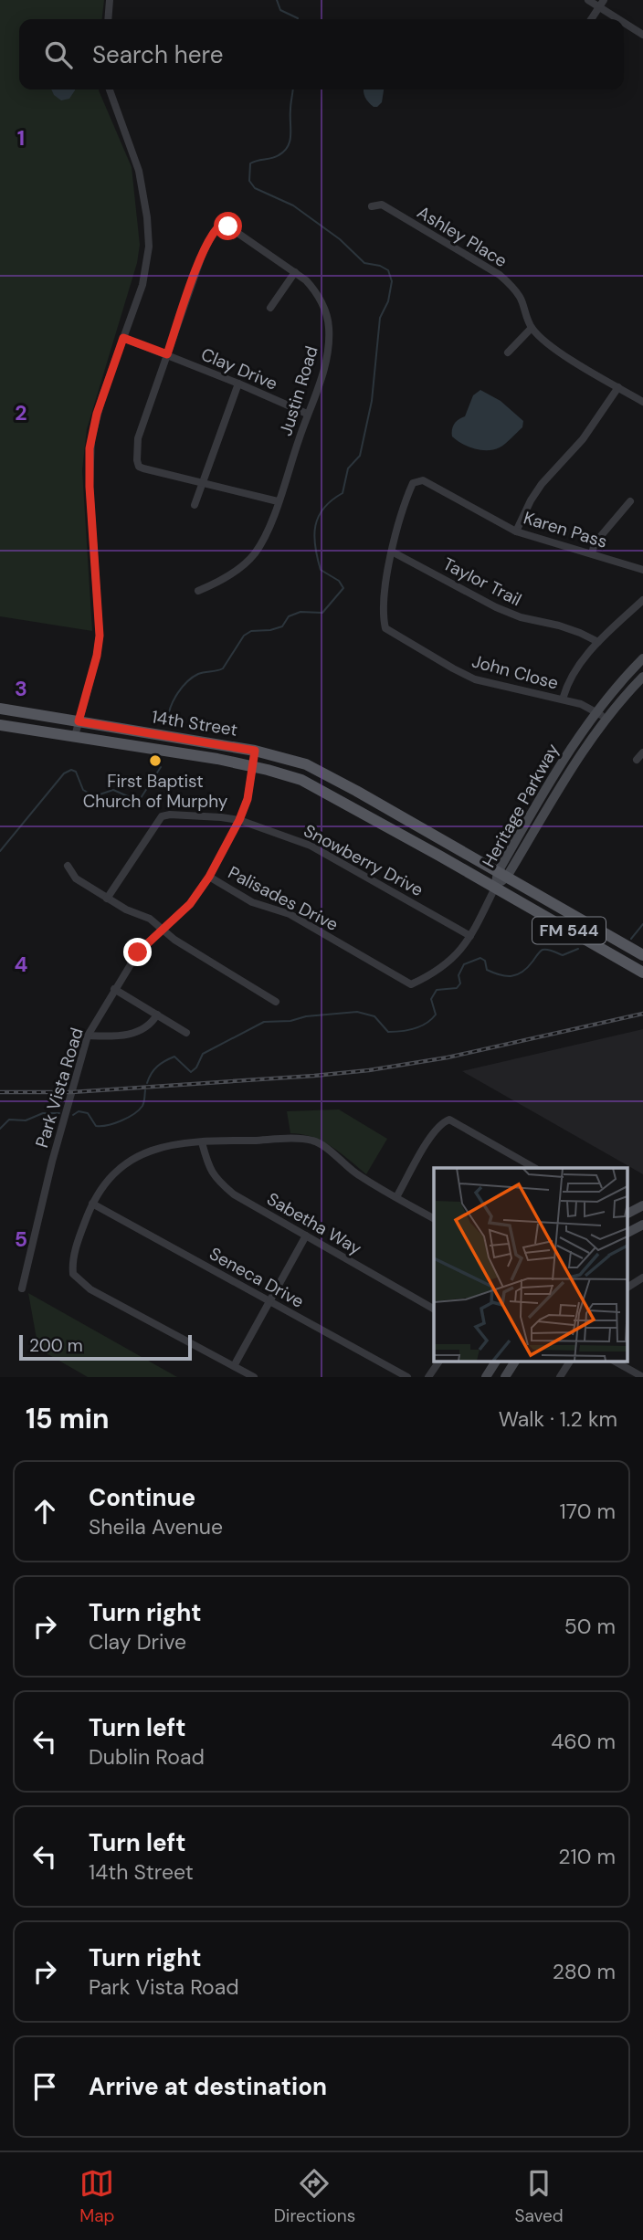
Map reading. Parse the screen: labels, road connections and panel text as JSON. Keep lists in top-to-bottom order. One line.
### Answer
{"streets":{"main road":["14th Street","Heritage Parkway","FM 544"],"street":["Ashley Place","Clay Drive","Justin Road","Karen Pass","Taylor Trail","John Close","Snowberry Drive","Palisades Drive","Park Vista Road","Sabetha Way","Seneca Drive"]},"crossings":[["Clay Drive","Justin Road"],["Karen Pass","Taylor Trail"],["Karen Pass","John Close"],["Taylor Trail","John Close"],["John Close","Heritage Parkway"],["14th Street","Heritage Parkway"],["14th Street","FM 544"],["14th Street","Park Vista Road"],["Heritage Parkway","FM 544"],["Snowberry Drive","Palisades Drive"],["Snowberry Drive","Park Vista Road"],["Palisades Drive","Park Vista Road"]],"places":["First Baptist Church of Murphy"],"scale_bar":"200 m","page":{"search":"Search here","scale":"200 m","heading":["15 min","Walk · 1.2 km"],"list":[["Continue","Sheila Avenue","170 m"],["Turn right","Clay Drive","50 m"],["Turn left","Dublin Road","460 m"],["Turn left","14th Street","210 m"],["Turn right","Park Vista Road","280 m"],"Arrive at destination"],"nav":["Map","Directions","Saved"]},"grid":{"rows":["1","2","3","4","5"]}}
